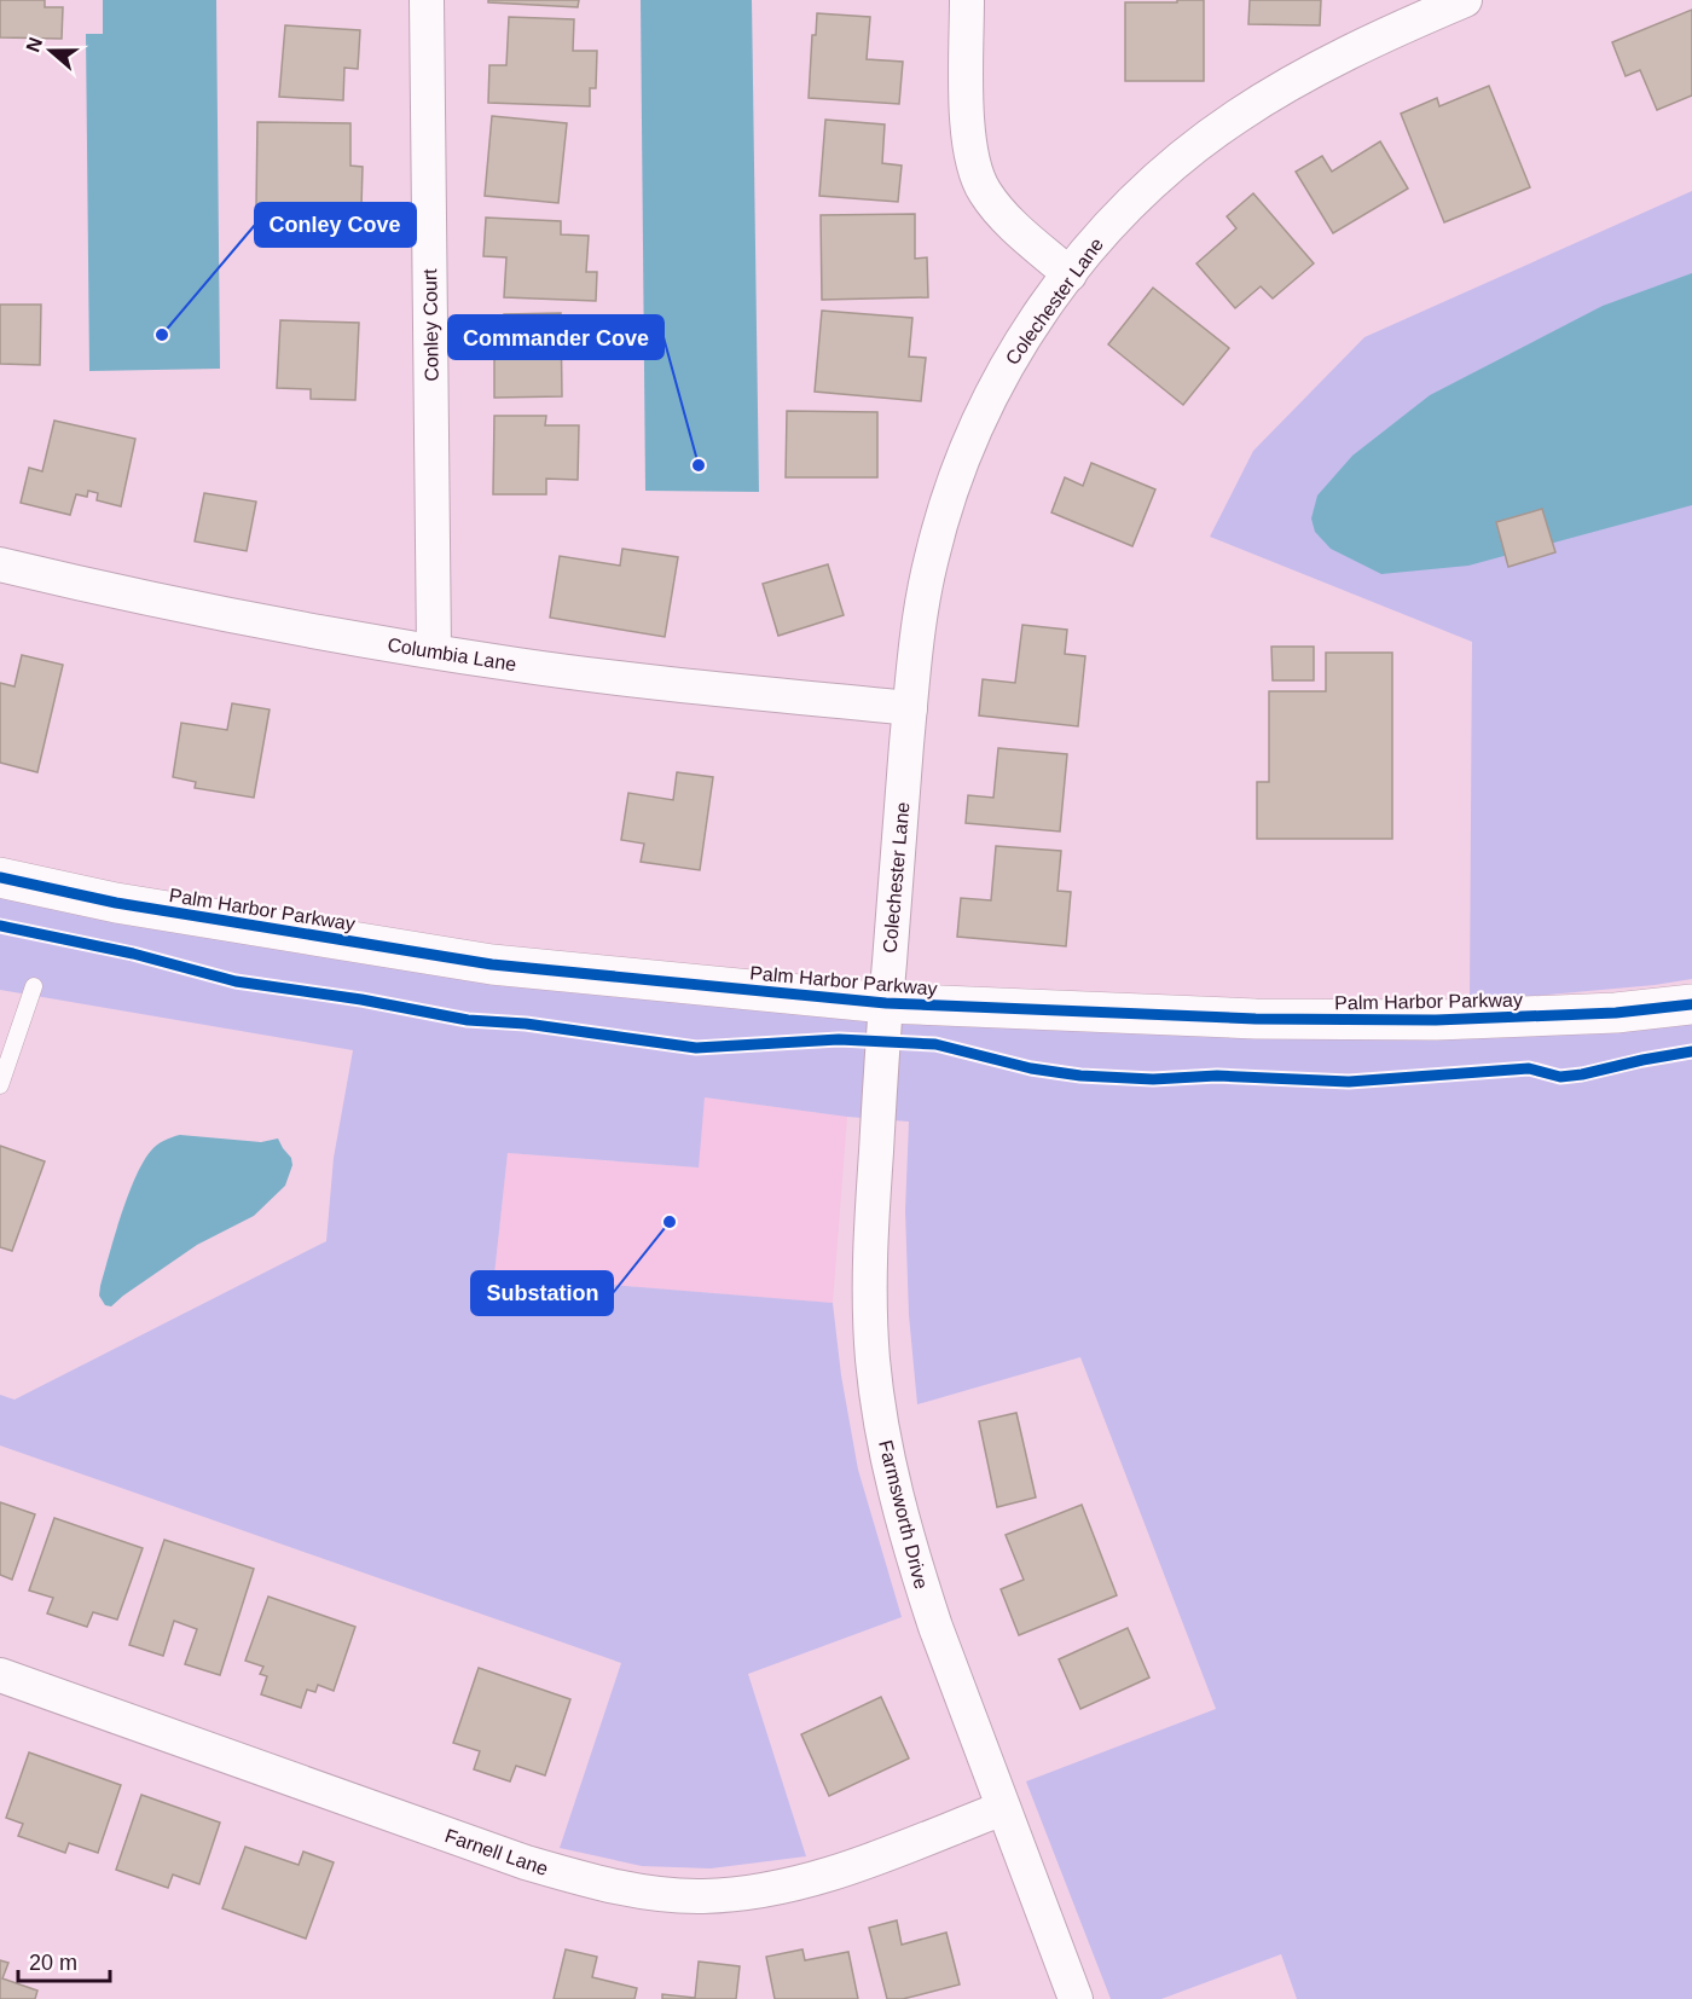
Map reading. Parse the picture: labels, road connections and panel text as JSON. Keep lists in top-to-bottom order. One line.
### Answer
{"streets":{"street":["Colechester Lane","Conley Court","Columbia Lane","Palm Harbor Parkway","Farmsworth Drive","Farnell Lane"]},"crossings":[["Colechester Lane","Columbia Lane"],["Colechester Lane","Palm Harbor Parkway"],["Colechester Lane","Farmsworth Drive"],["Conley Court","Columbia Lane"],["Palm Harbor Parkway","Farmsworth Drive"],["Farmsworth Drive","Farnell Lane"]],"places":["Conley Cove","Commander Cove","Substation"],"scale_bar":"20 m","north":"left"}
